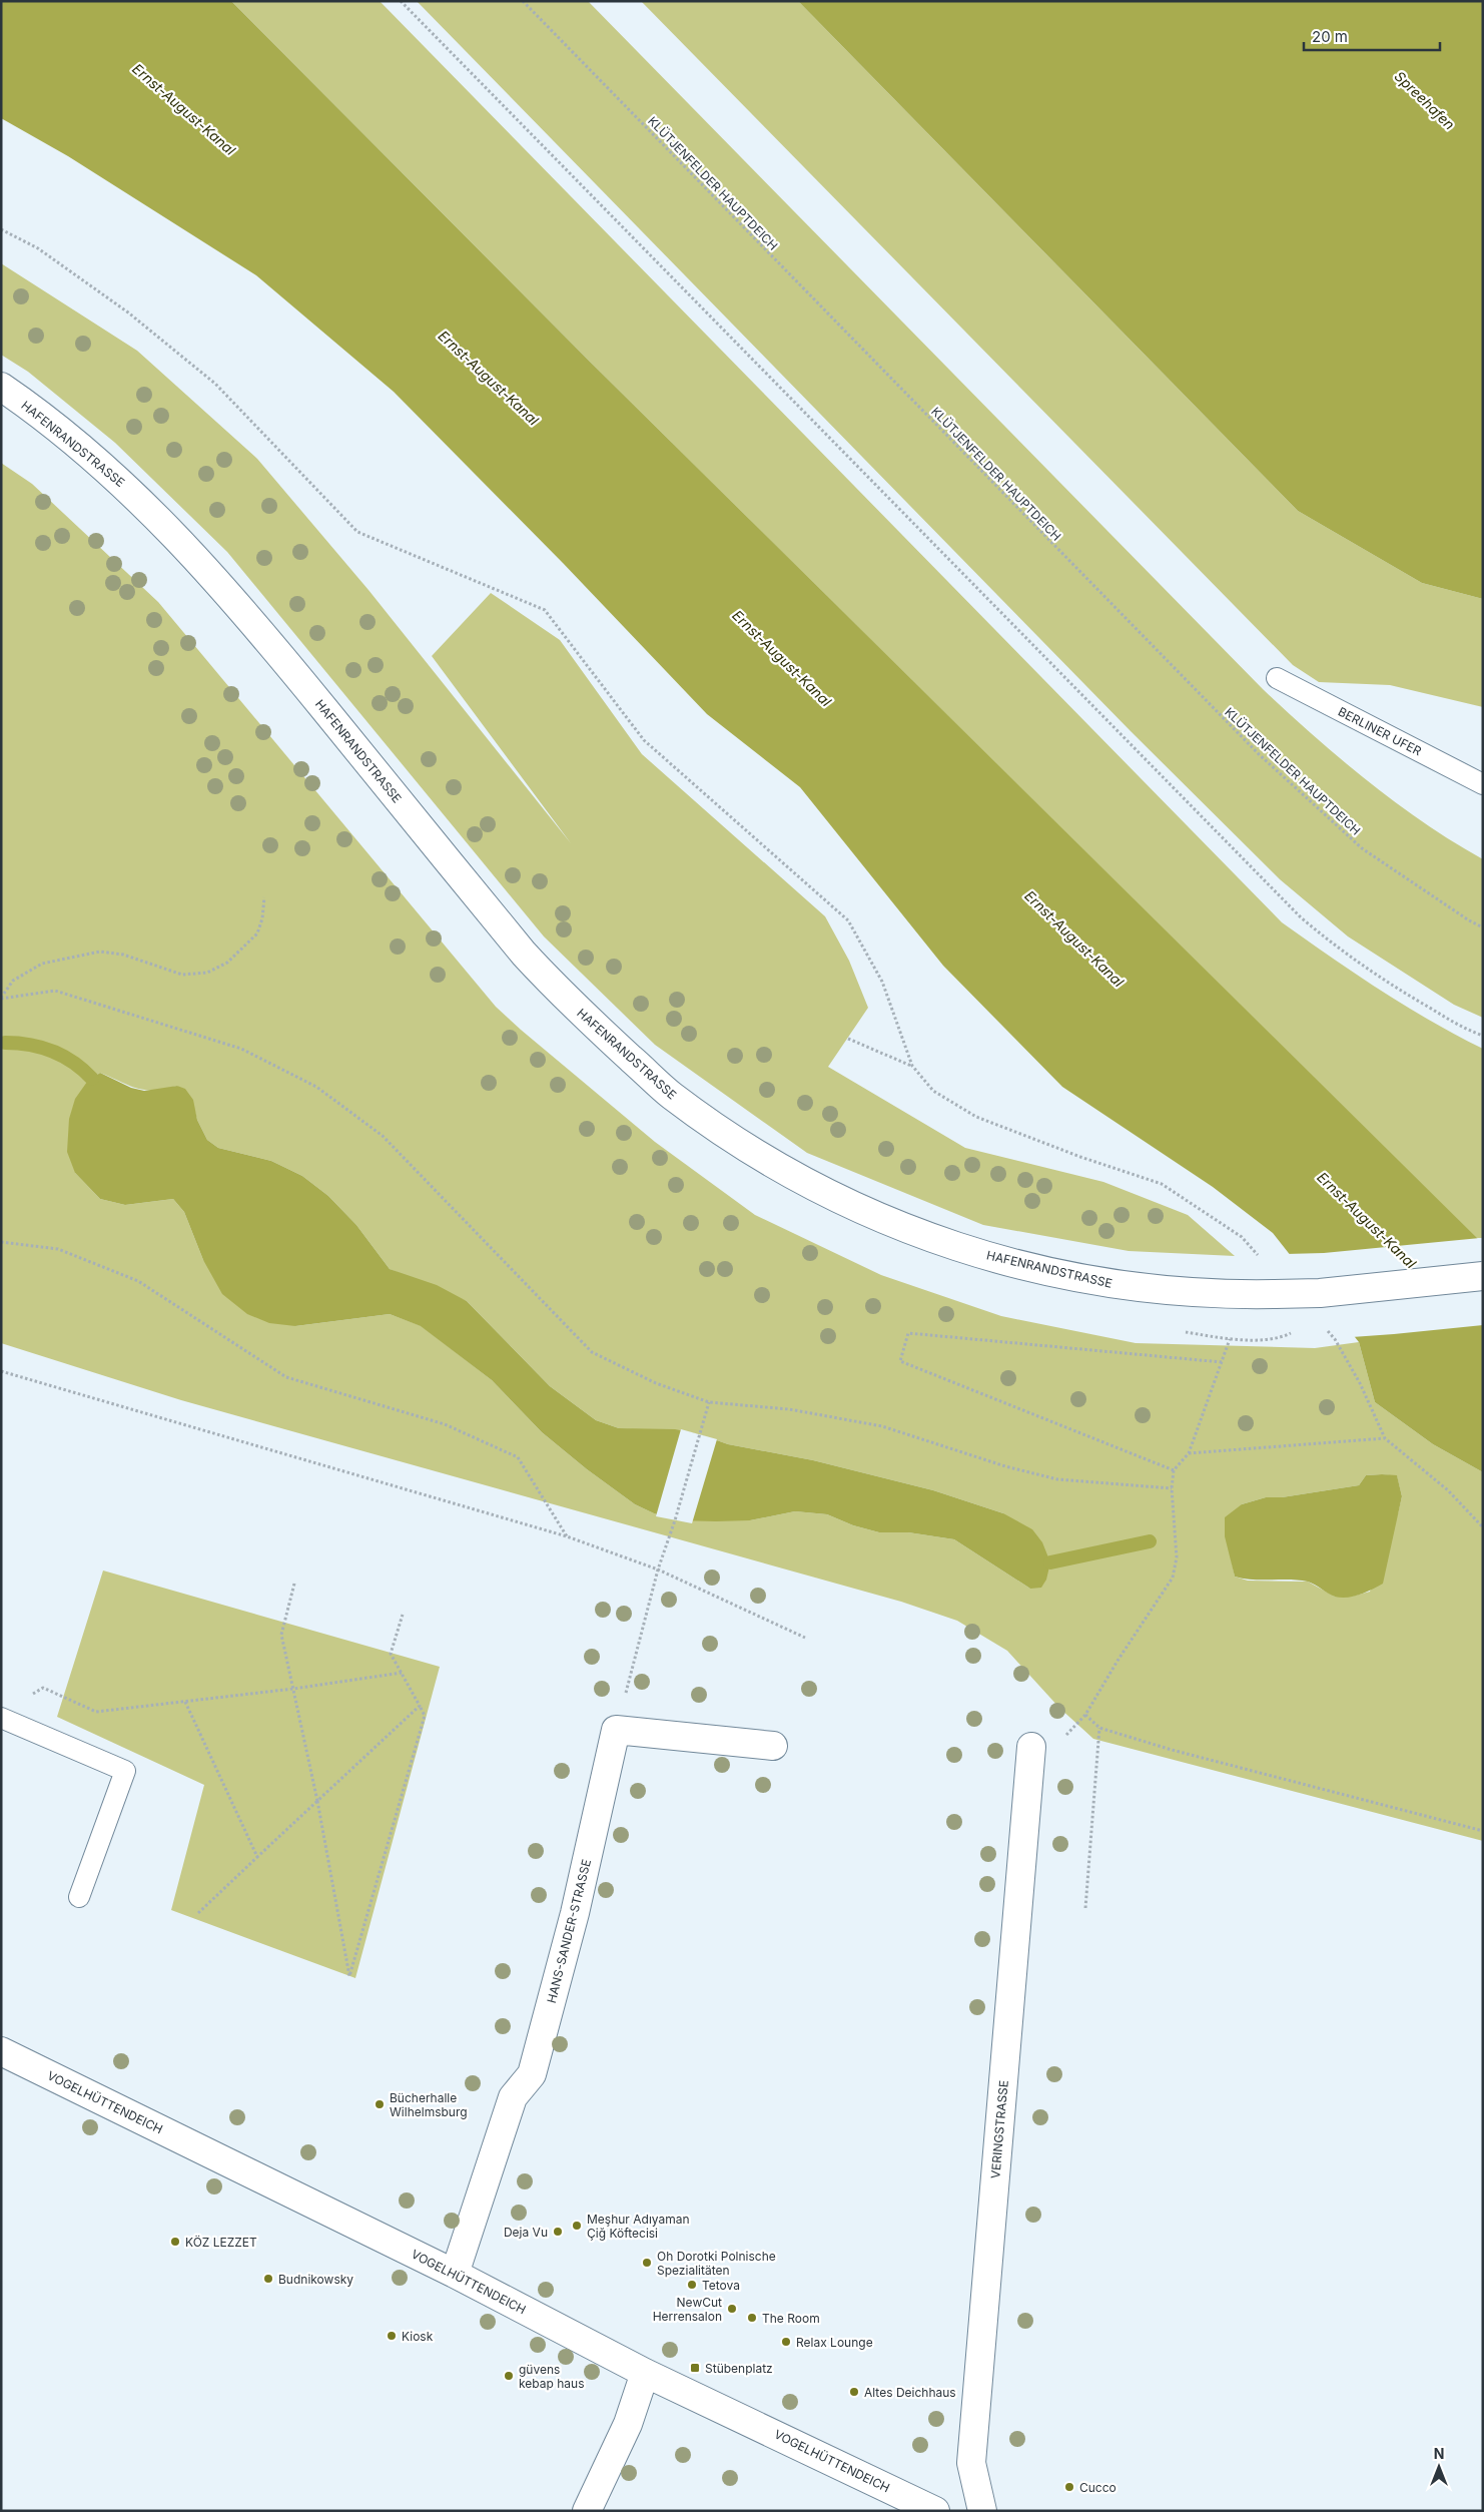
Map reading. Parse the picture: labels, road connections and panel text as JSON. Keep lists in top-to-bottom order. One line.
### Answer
{"streets":{"street":["HAFENRANDSTRASSE","HANS-SANDER-STRASSE","VOGELHÜTTENDEICH","VERINGSTRASSE"],"lane":["BERLINER UFER"],"path":["KLÜTJENFELDER HAUPTDEICH"]},"crossings":[["HANS-SANDER-STRASSE","VOGELHÜTTENDEICH"]],"water":["Spreehafen","Ernst-August-Kanal"],"places":{"other":["Bücherhalle Wilhelmsburg","Meşhur Adıyaman Çiğ Köftecisi","Deja Vu","KÖZ LEZZET","Oh Dorotki Polnische Spezialitäten","Budnikowsky","Tetova","NewCut Herrensalon","The Room","Kiosk","Relax Lounge","güvens kebap haus","Altes Deichhaus","Cucco"],"transit":["Stübenplatz"]},"scale_bar":"20 m","north":"top"}
